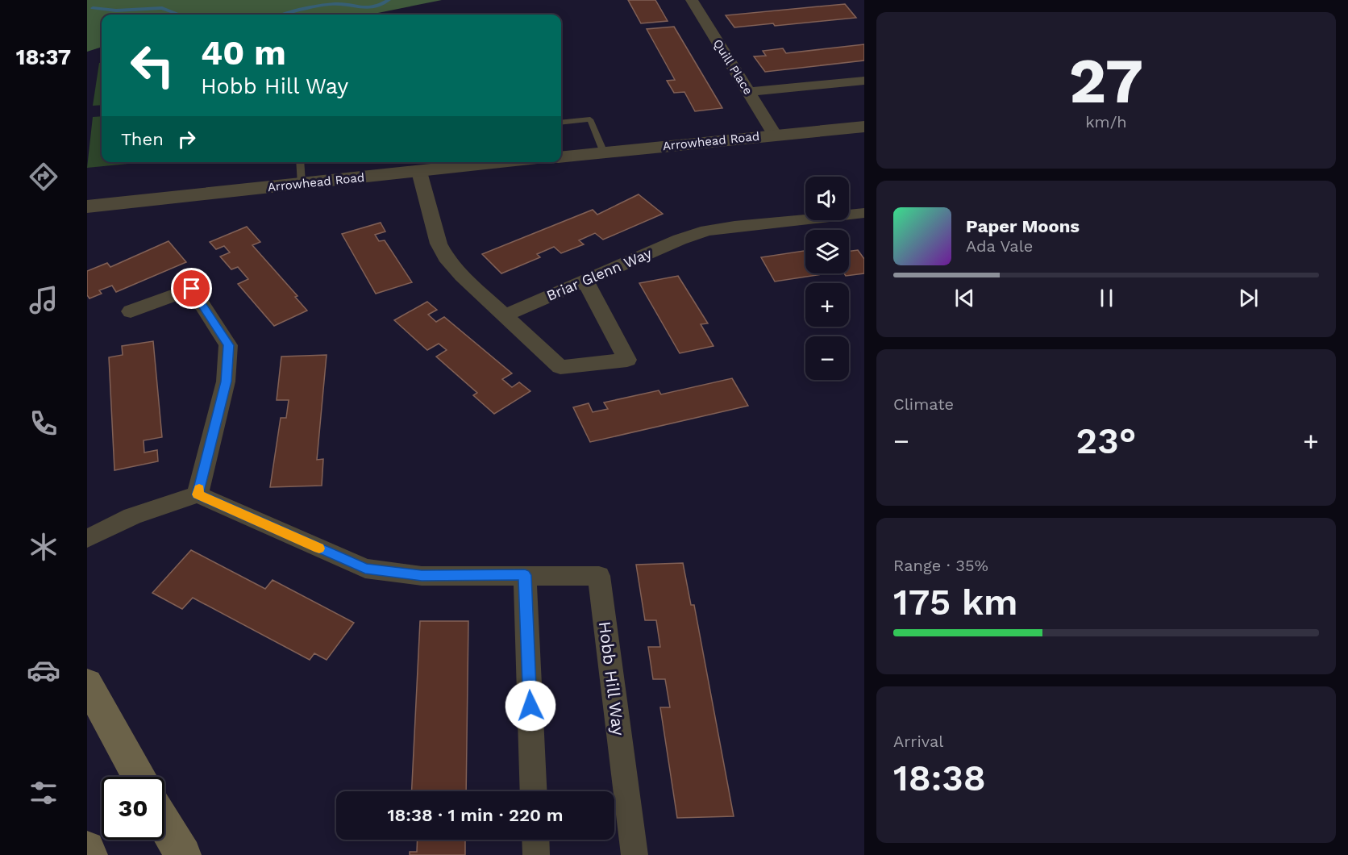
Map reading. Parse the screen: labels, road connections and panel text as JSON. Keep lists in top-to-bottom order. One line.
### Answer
{"streets":{"street":["Quill Place","Arrowhead Road","Briar Glenn Way","Hobb Hill Way"]},"crossings":[["Quill Place","Arrowhead Road"]],"page":{"tabs":"18:37","tile":[["27","km/h"],"Climate",["Range · 35%","175 km"],["Arrival","18:38"]],"turn":["40 m","Hobb Hill Way"],"then":"Then","map_buttons":["+","−"],"song":["Paper Moons","Ada Vale"],"heat":["−","23°","+"],"limit":"30","trip":"18:38 · 1 min · 220 m"}}
